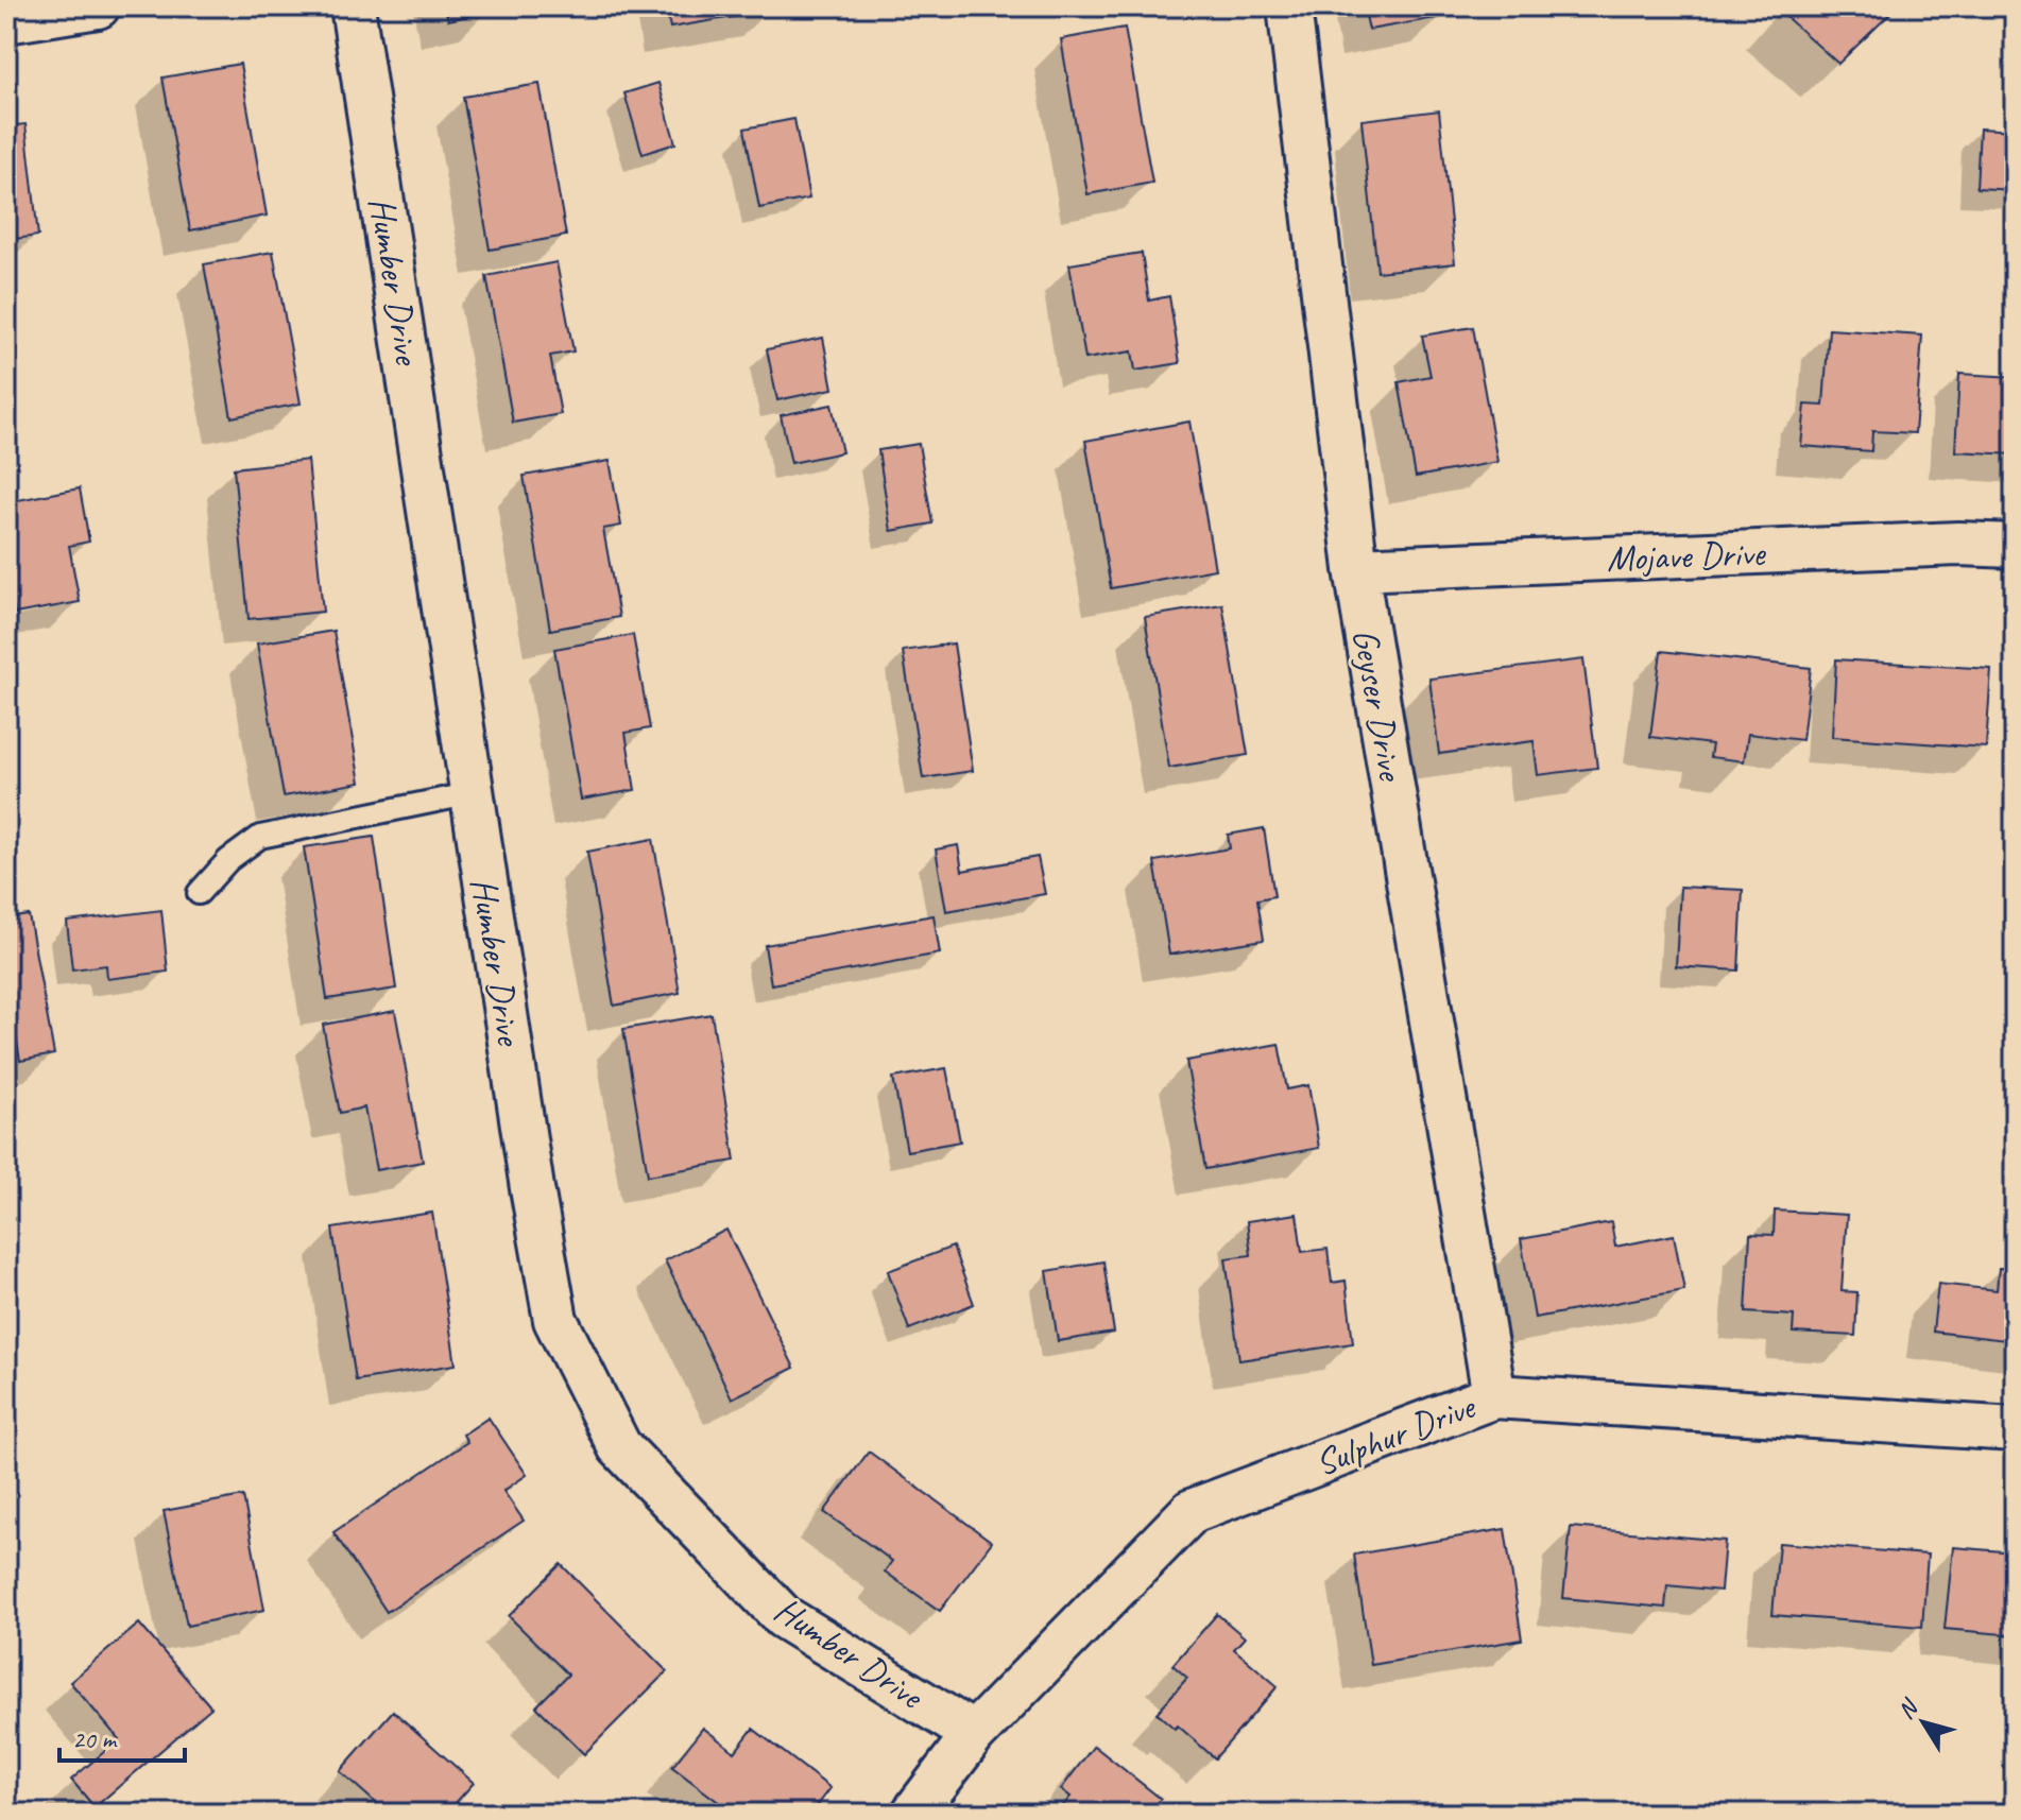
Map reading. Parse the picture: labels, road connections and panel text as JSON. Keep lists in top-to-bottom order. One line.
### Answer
{"streets":{"street":["Humber Drive","Mojave Drive","Geyser Drive","Sulphur Drive"]},"crossings":[["Humber Drive","Sulphur Drive"],["Mojave Drive","Geyser Drive"],["Geyser Drive","Sulphur Drive"]],"scale_bar":"20 m","north":"top left"}
